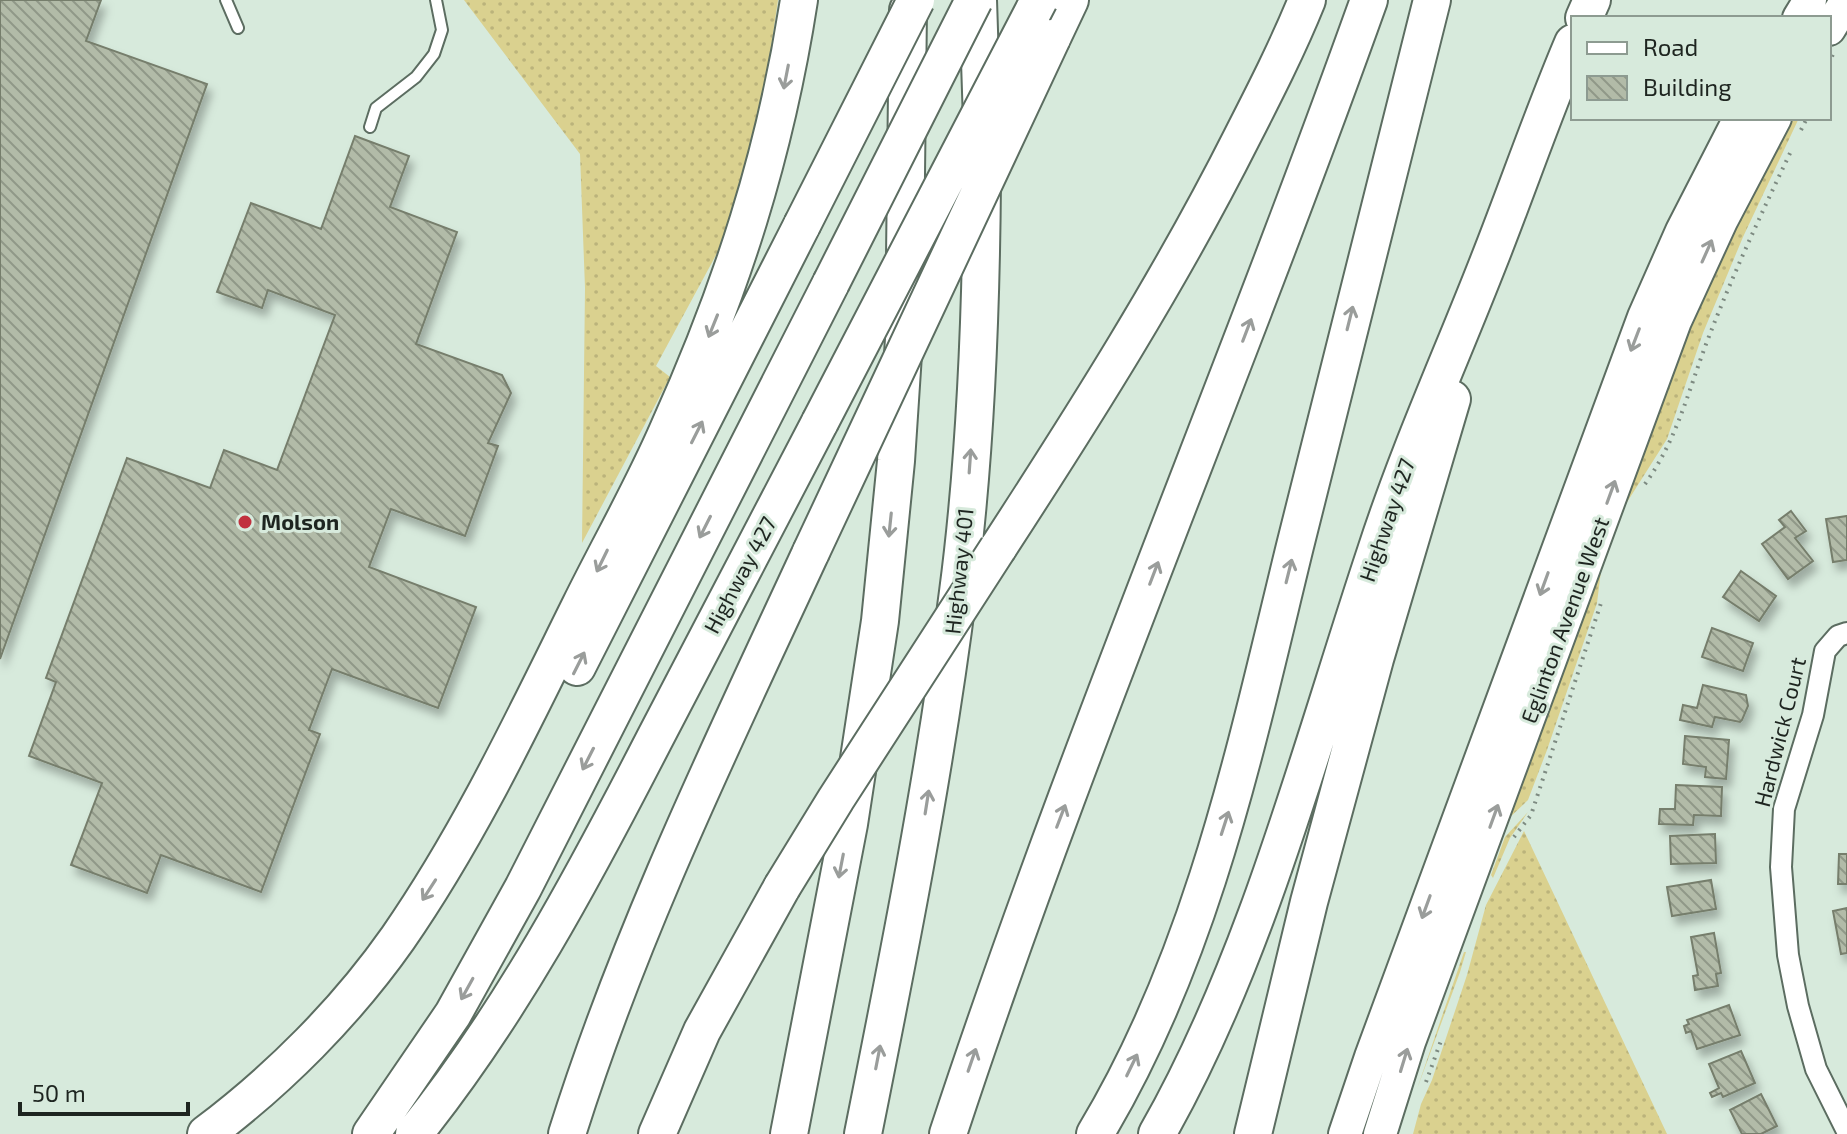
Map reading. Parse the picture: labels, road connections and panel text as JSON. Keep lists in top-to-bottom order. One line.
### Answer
{"streets":{"highway":["Highway 427","Highway 401"],"main road":["Eglinton Avenue West"],"street":["Hardwick Court"]},"places":["Molson"],"legend":["Road","Building"],"scale_bar":"50 m"}
